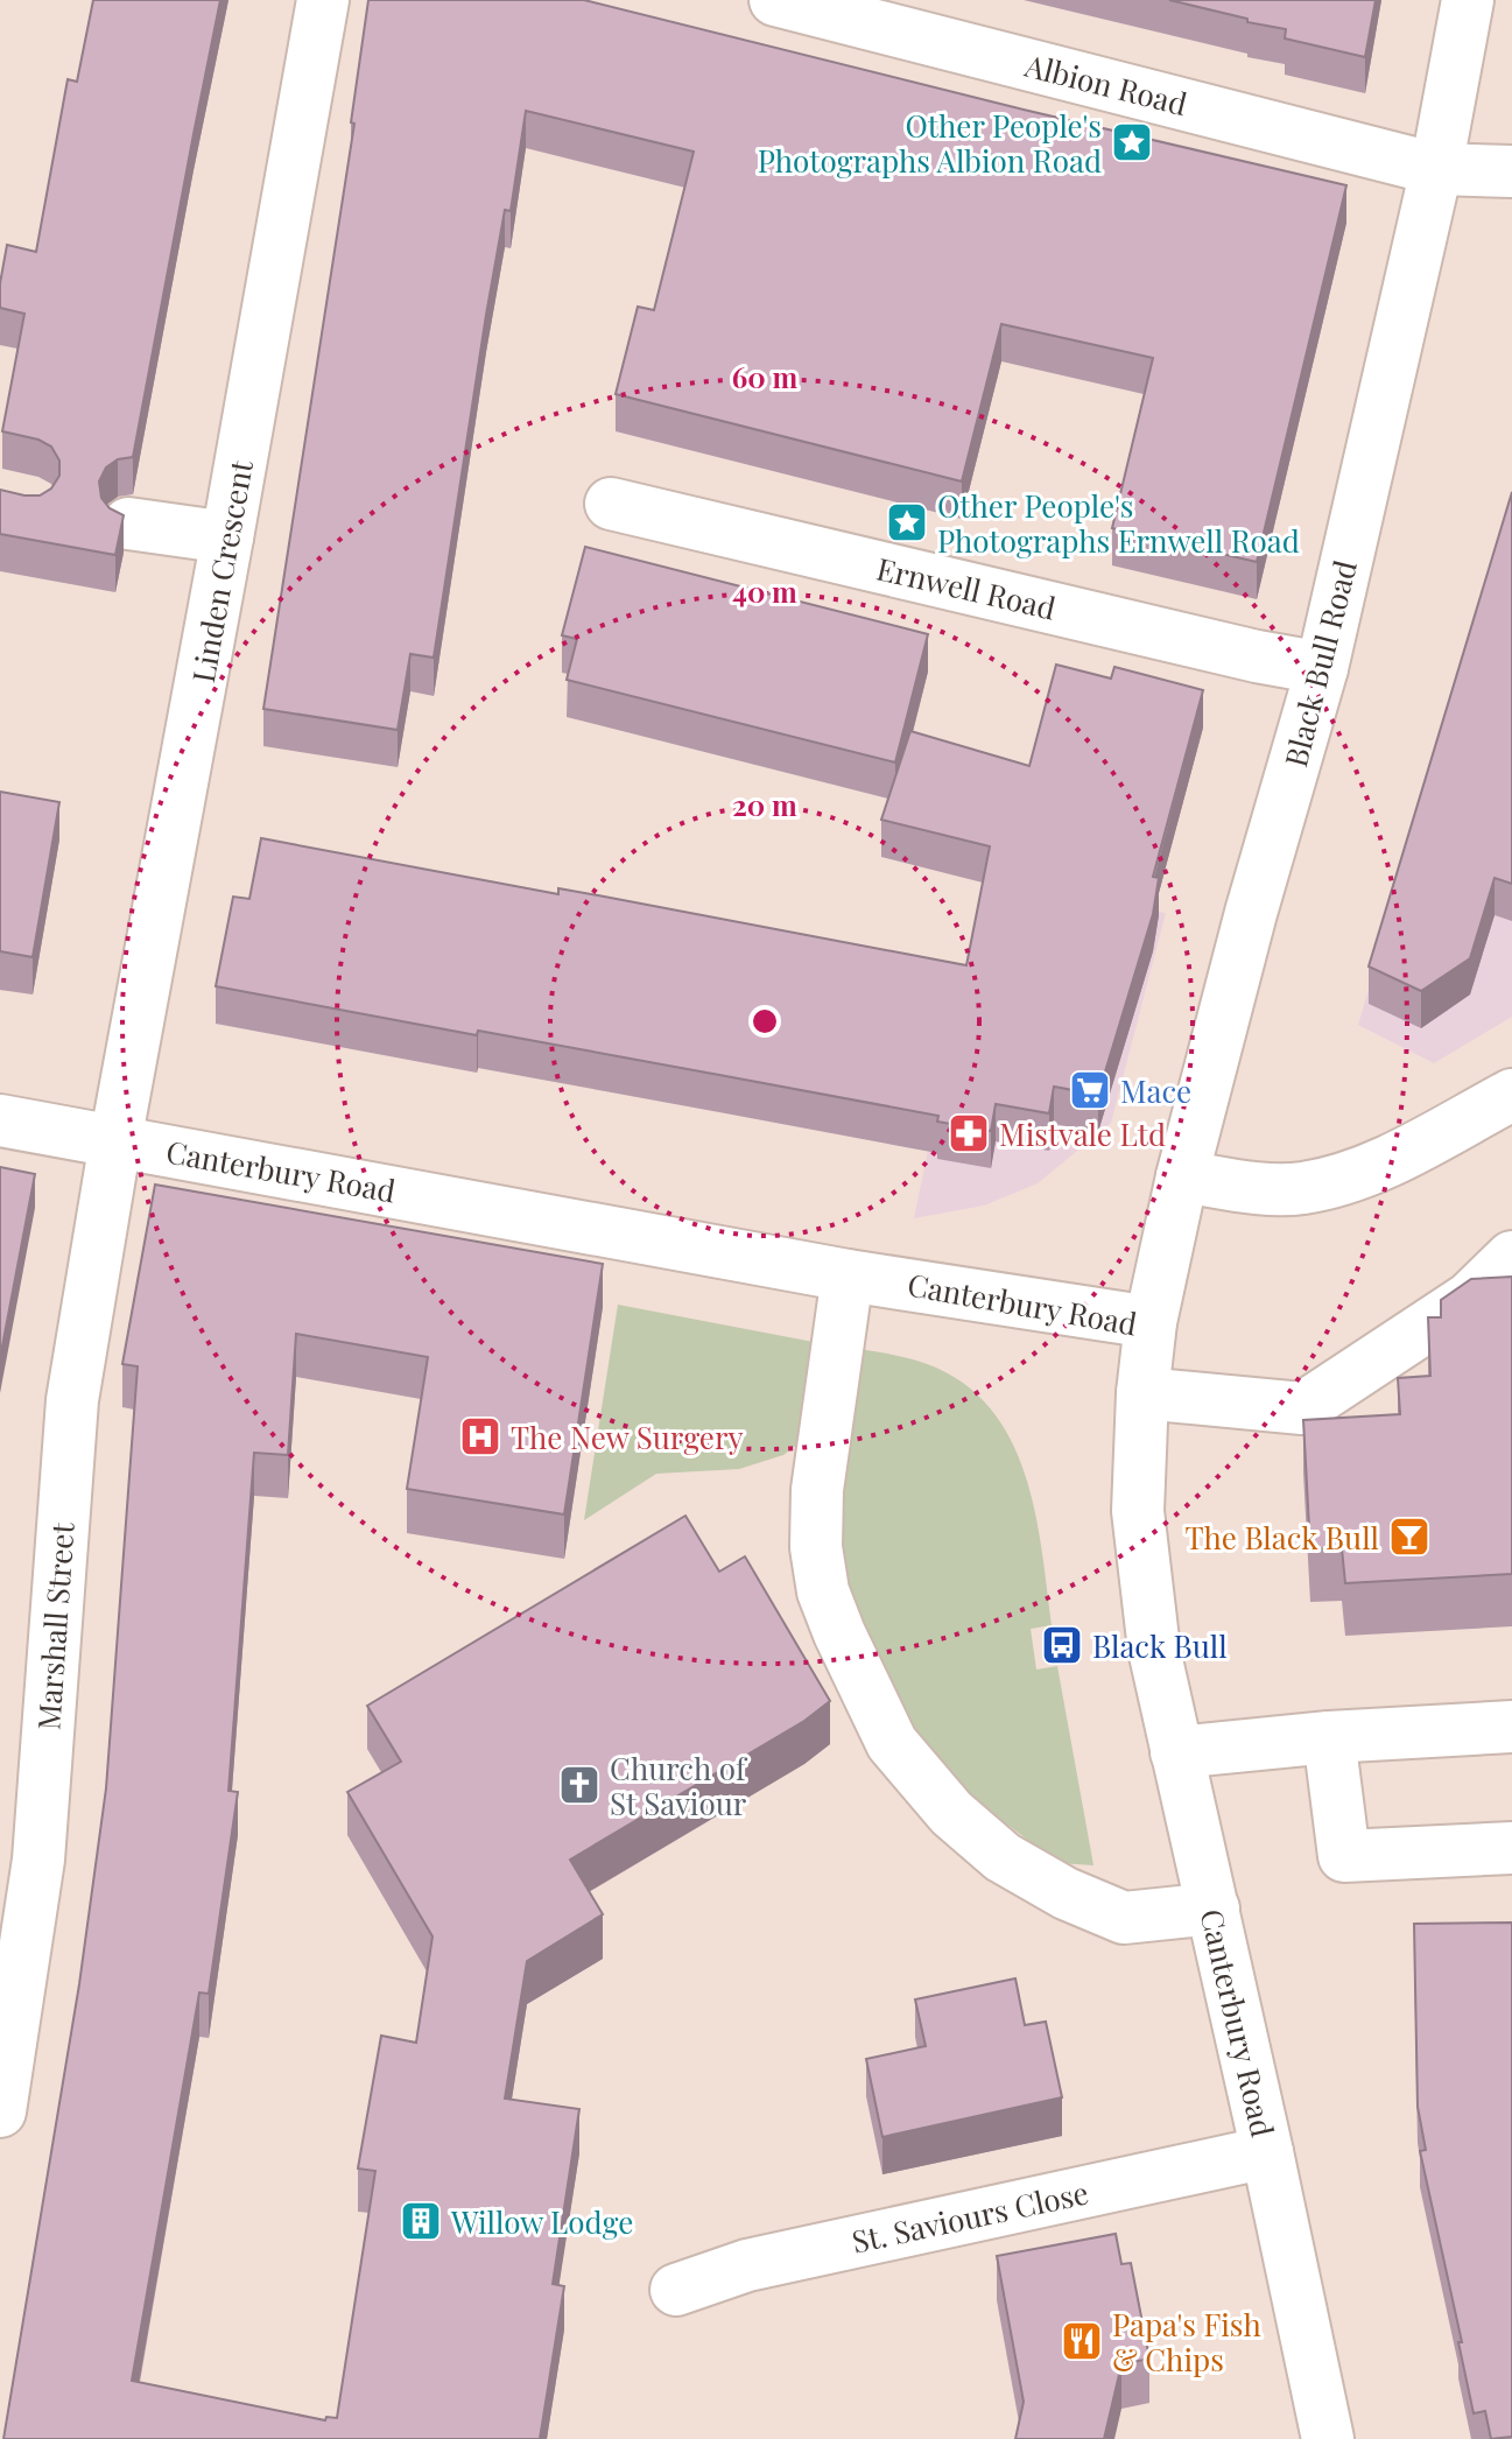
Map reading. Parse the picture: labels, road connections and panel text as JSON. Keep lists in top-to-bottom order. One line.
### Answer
{"streets":{"main road":["Albion Road","Linden Crescent","Ernwell Road","Black Bull Road","Canterbury Road","Marshall Street","St. Saviours Close"]},"crossings":[["Albion Road","Black Bull Road"],["Linden Crescent","Canterbury Road"],["Linden Crescent","Marshall Street"],["Ernwell Road","Black Bull Road"],["Black Bull Road","Canterbury Road"],["Canterbury Road","Marshall Street"],["Canterbury Road","St. Saviours Close"]],"places":{"place":["Other People's Photographs Albion Road","Other People's Photographs Ernwell Road"],"supermarket":["Mace"],"pharmacy":["Mistvale Ltd"],"hospital":["The New Surgery"],"bar":["The Black Bull"],"bus stop":["Black Bull"],"church":["Church of St Saviour"],"building":["Willow Lodge"],"restaurant":["Papa's Fish & Chips"]},"rings":["60 m","40 m","20 m"]}
